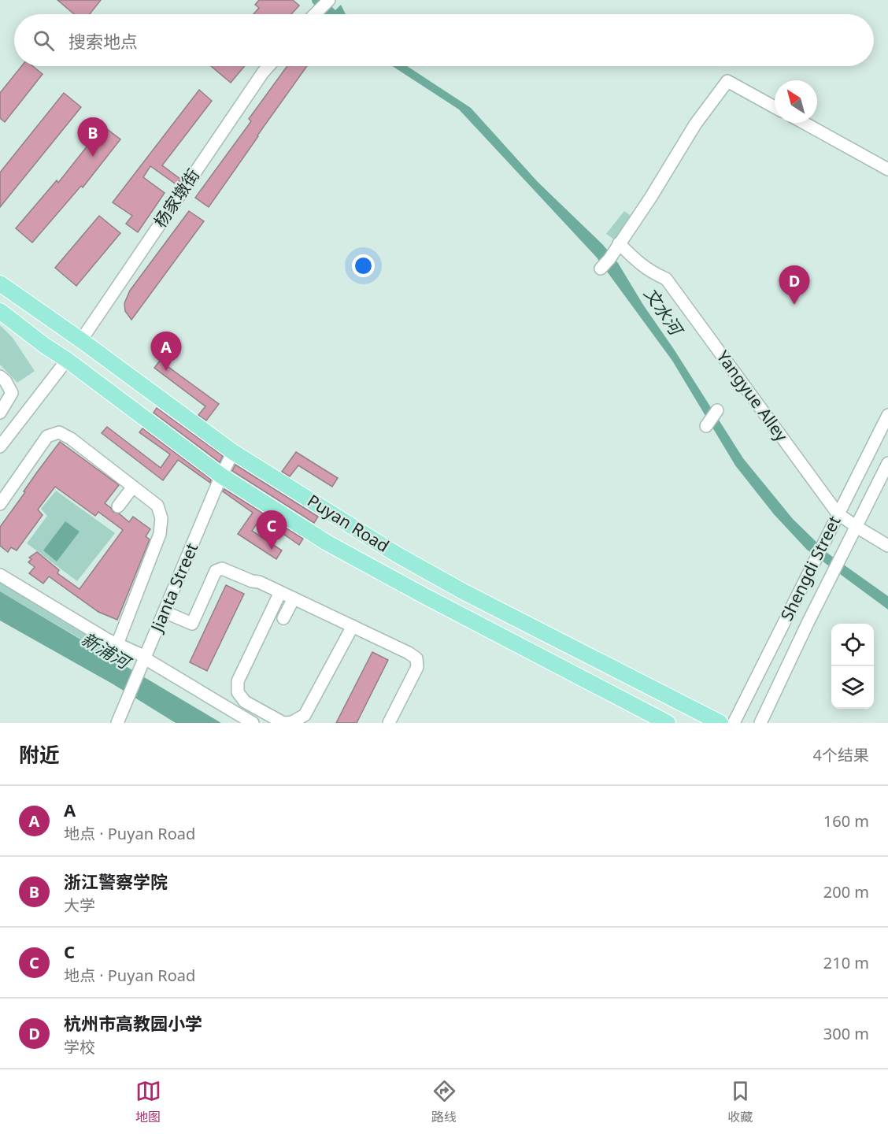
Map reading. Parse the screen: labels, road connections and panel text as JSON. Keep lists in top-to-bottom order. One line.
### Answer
{"streets":{"main road":["Puyan Road"],"street":["杨家墩街","Yangyue Alley","Shengdi Street","Jianta Street"]},"crossings":[["杨家墩街","Puyan Road"],["Yangyue Alley","Shengdi Street"],["Puyan Road","Jianta Street"]],"water":["文水河","新浦河"],"north":"top left","page":{"search":"搜索地点","pins":["B","D","A","C"],"heading":["附近","4个结果"],"list":[{"mark":"A","name":"A","note":"地点 · Puyan Road","value":"160 m"},{"mark":"B","name":"浙江警察学院","note":"大学","value":"200 m"},{"mark":"C","name":"C","note":"地点 · Puyan Road","value":"210 m"},{"mark":"D","name":"杭州市高教园小学","note":"学校","value":"300 m"}],"nav":["地图","路线","收藏"]}}
